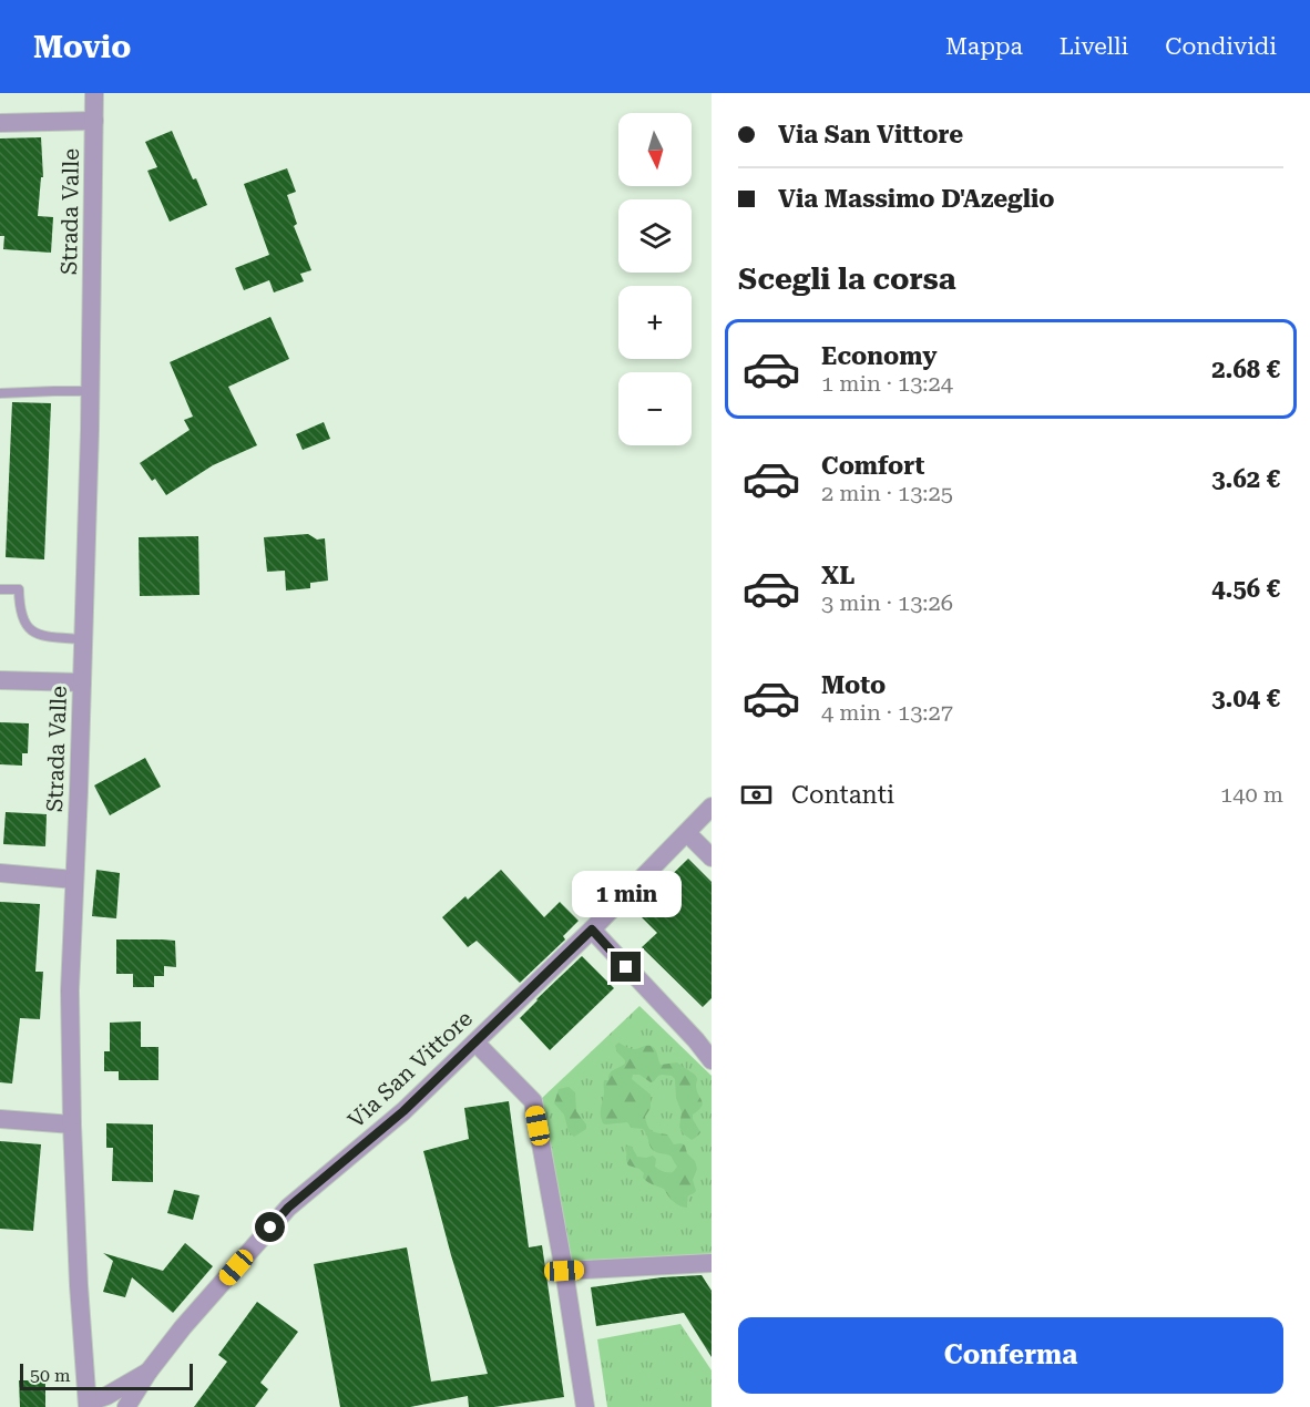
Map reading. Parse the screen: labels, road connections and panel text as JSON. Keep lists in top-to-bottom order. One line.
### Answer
{"streets":{"street":["Strada Valle","Via San Vittore"]},"crossings":[["Strada Valle","Via San Vittore"]],"scale_bar":"50 m","north":"bottom","page":{"header":"Movio","nav":["Mappa","Livelli","Condividi"],"banner":["Via San Vittore","Via Massimo D'Azeglio"],"map_buttons":["+","−"],"heading":"Scegli la corsa","list":[{"name":"Economy","note":"1 min · 13:24","value":"2.68 €"},{"name":"Comfort","note":"2 min · 13:25","value":"3.62 €"},{"name":"XL","note":"3 min · 13:26","value":"4.56 €"},{"name":"Moto","note":"4 min · 13:27","value":"3.04 €"}],"pay":["Contanti","140 m"],"bubble":"1 min","buttons":"Conferma","scale":"50 m"}}
